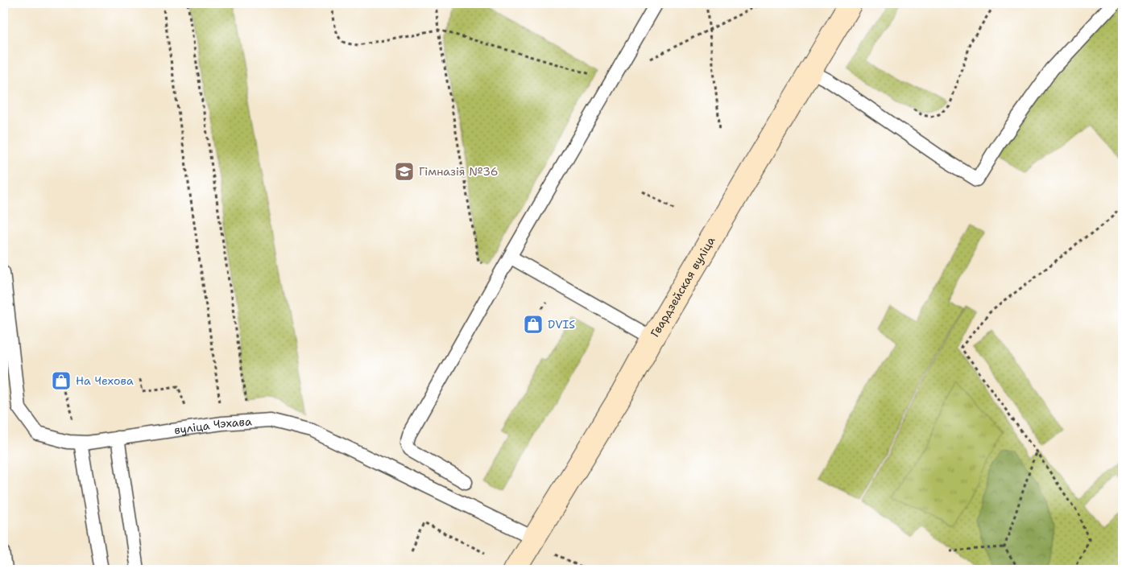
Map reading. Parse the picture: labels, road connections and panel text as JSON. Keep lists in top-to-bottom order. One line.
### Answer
{"streets":{"street":["Гвардзейская вуліца"],"lane":["вуліца Чэхава"]},"crossings":[["Гвардзейская вуліца","вуліца Чэхава"]],"places":{"school or university":["Гімназія №36"],"shop":["DVIS","На Чехова"]}}
